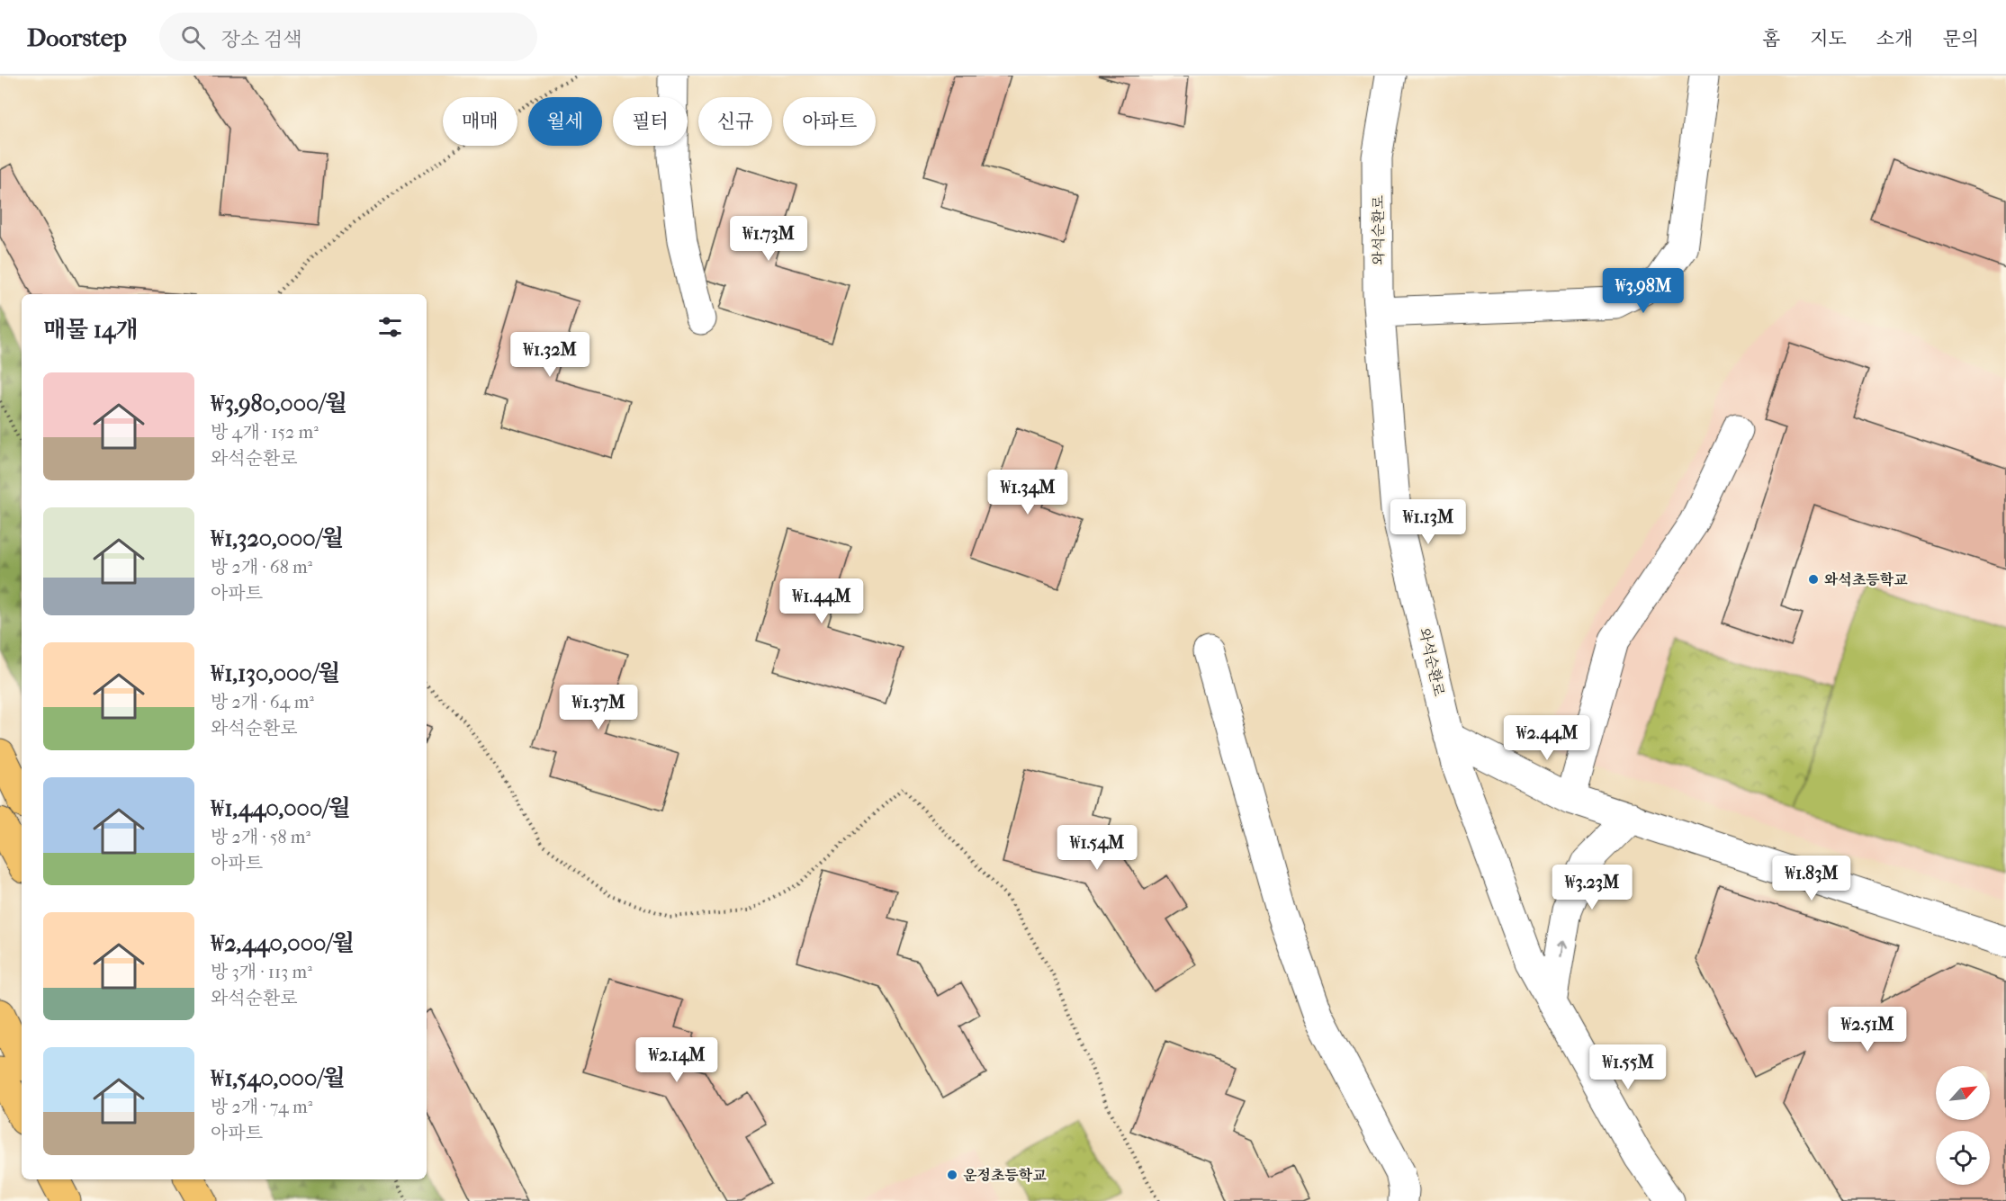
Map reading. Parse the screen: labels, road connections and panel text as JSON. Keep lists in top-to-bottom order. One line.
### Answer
{"streets":{"street":["와석순환로"]},"places":["와석초등학교","운정초등학교"],"north":"top right","page":{"header":"Doorstep","search":"장소 검색","nav":["홈","지도","소개","문의"],"chip":["매매","월세","필터","신규","아파트"],"price":["₩1.73M","₩3.98M","₩1.32M","₩1.34M","₩1.13M","₩1.44M","₩1.37M","₩2.44M","₩1.54M","₩1.83M","₩3.23M","₩2.51M","₩2.14M","₩1.55M"],"heading":"매물 14개","list":[{"name":"₩3,980,000/월","note":"방 4개 · 152 m² · 와석순환로"},{"name":"₩1,320,000/월","note":"방 2개 · 68 m² · 아파트"},{"name":"₩1,130,000/월","note":"방 2개 · 64 m² · 와석순환로"},{"name":"₩1,440,000/월","note":"방 2개 · 58 m² · 아파트"},{"name":"₩2,440,000/월","note":"방 3개 · 113 m² · 와석순환로"},{"name":"₩1,540,000/월","note":"방 2개 · 74 m² · 아파트"}]}}
